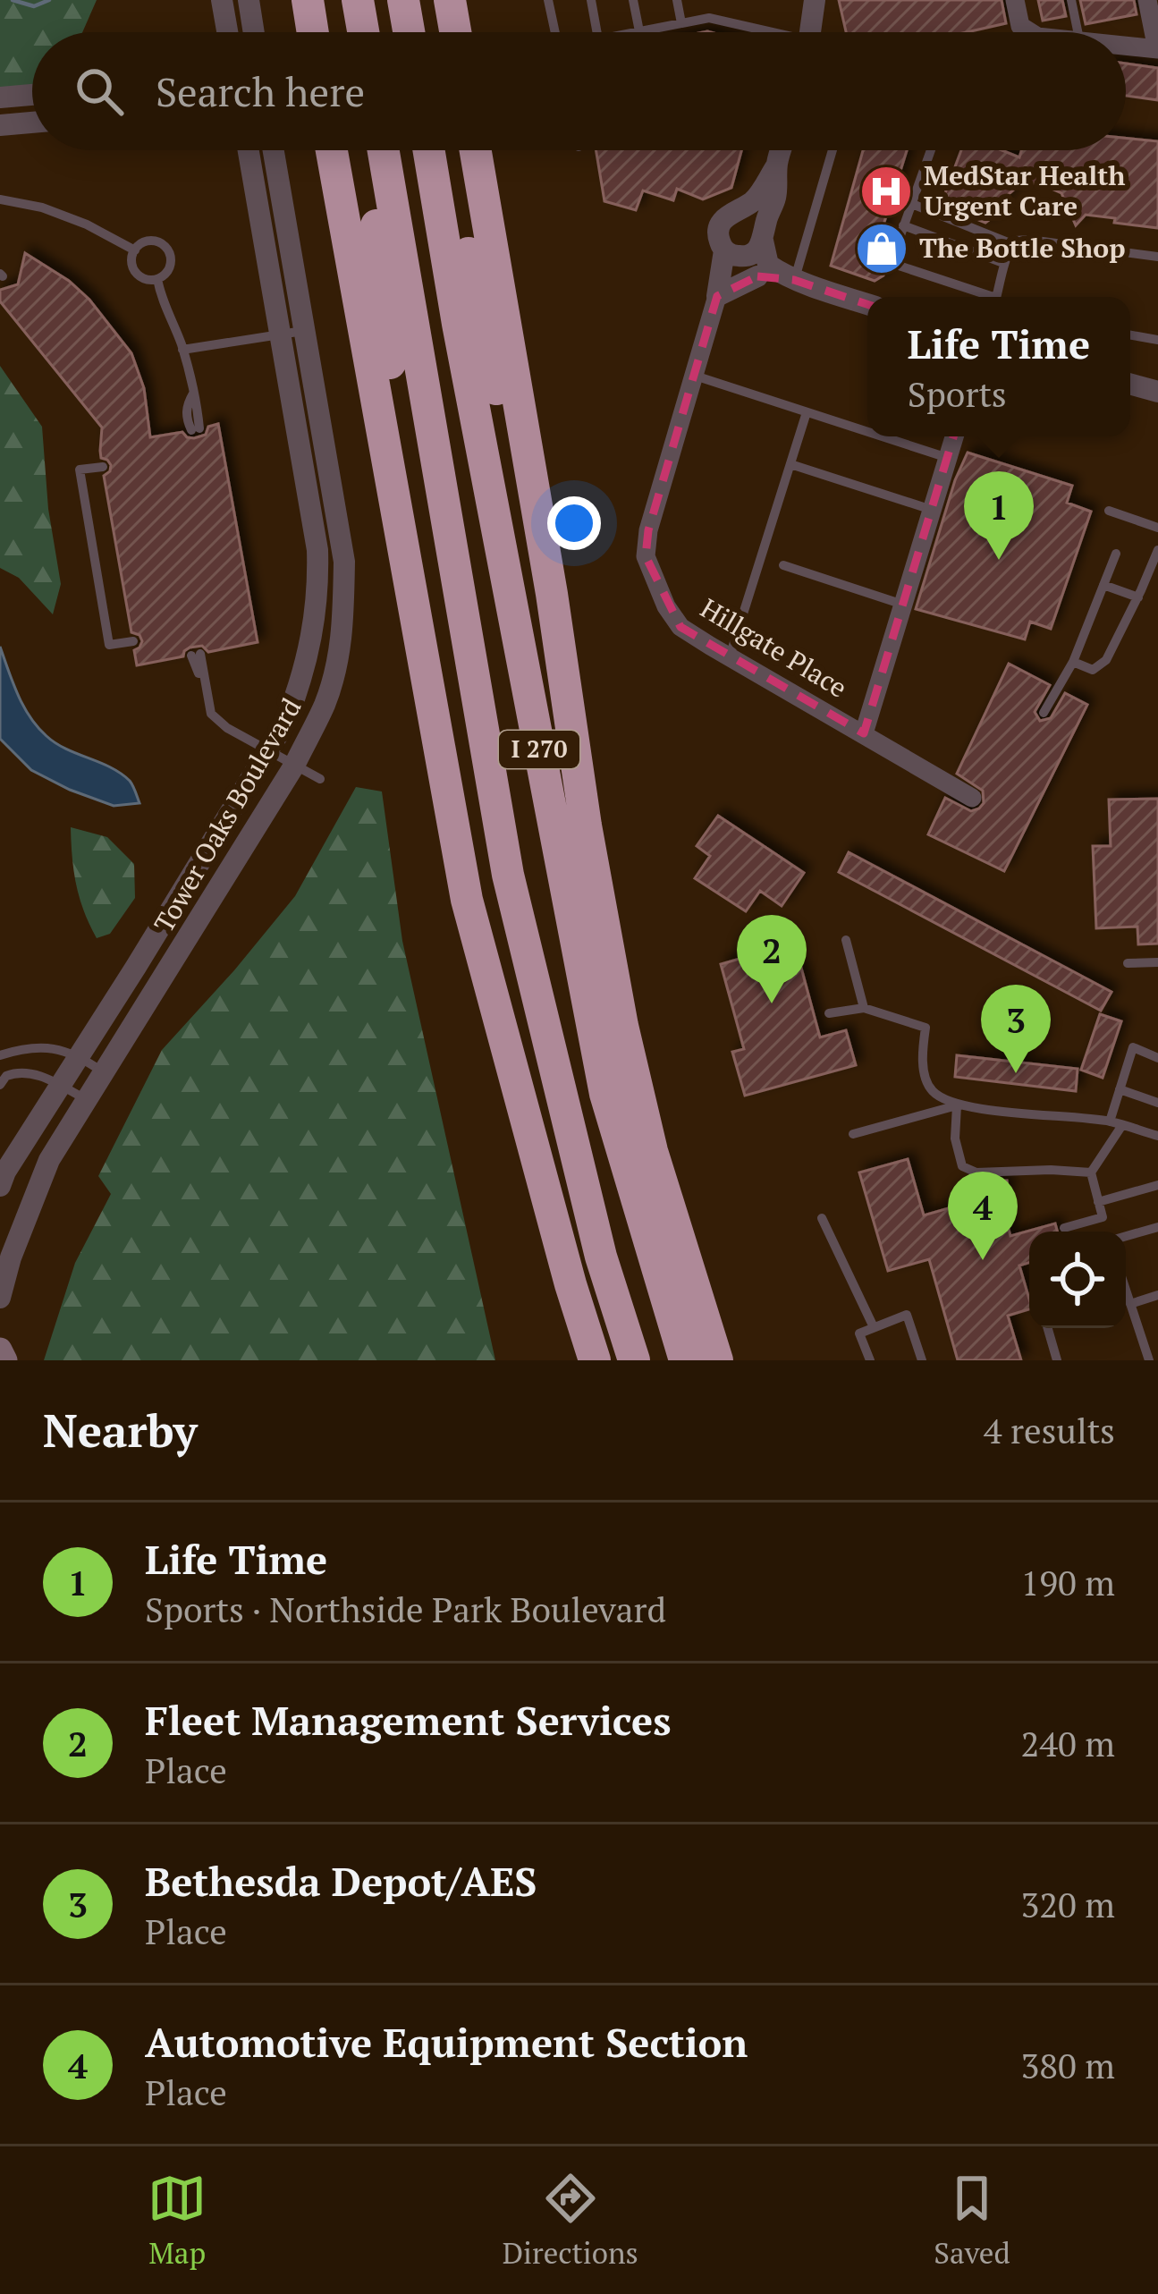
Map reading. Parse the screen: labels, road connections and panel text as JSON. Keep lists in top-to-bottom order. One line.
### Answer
{"streets":{"highway":["I 270"],"street":["Hillgate Place","Tower Oaks Boulevard"]},"places":{"hospital":["MedStar Health Urgent Care"],"shop":["The Bottle Shop"]},"page":{"search":"Search here","popup":["Life Time","Sports"],"pins":["1","2","3","4"],"heading":["Nearby","4 results"],"list":[{"mark":"1","name":"Life Time","note":"Sports · Northside Park Boulevard","value":"190 m"},{"mark":"2","name":"Fleet Management Services","note":"Place","value":"240 m"},{"mark":"3","name":"Bethesda Depot/AES","note":"Place","value":"320 m"},{"mark":"4","name":"Automotive Equipment Section","note":"Place","value":"380 m"}],"nav":["Map","Directions","Saved"]}}
